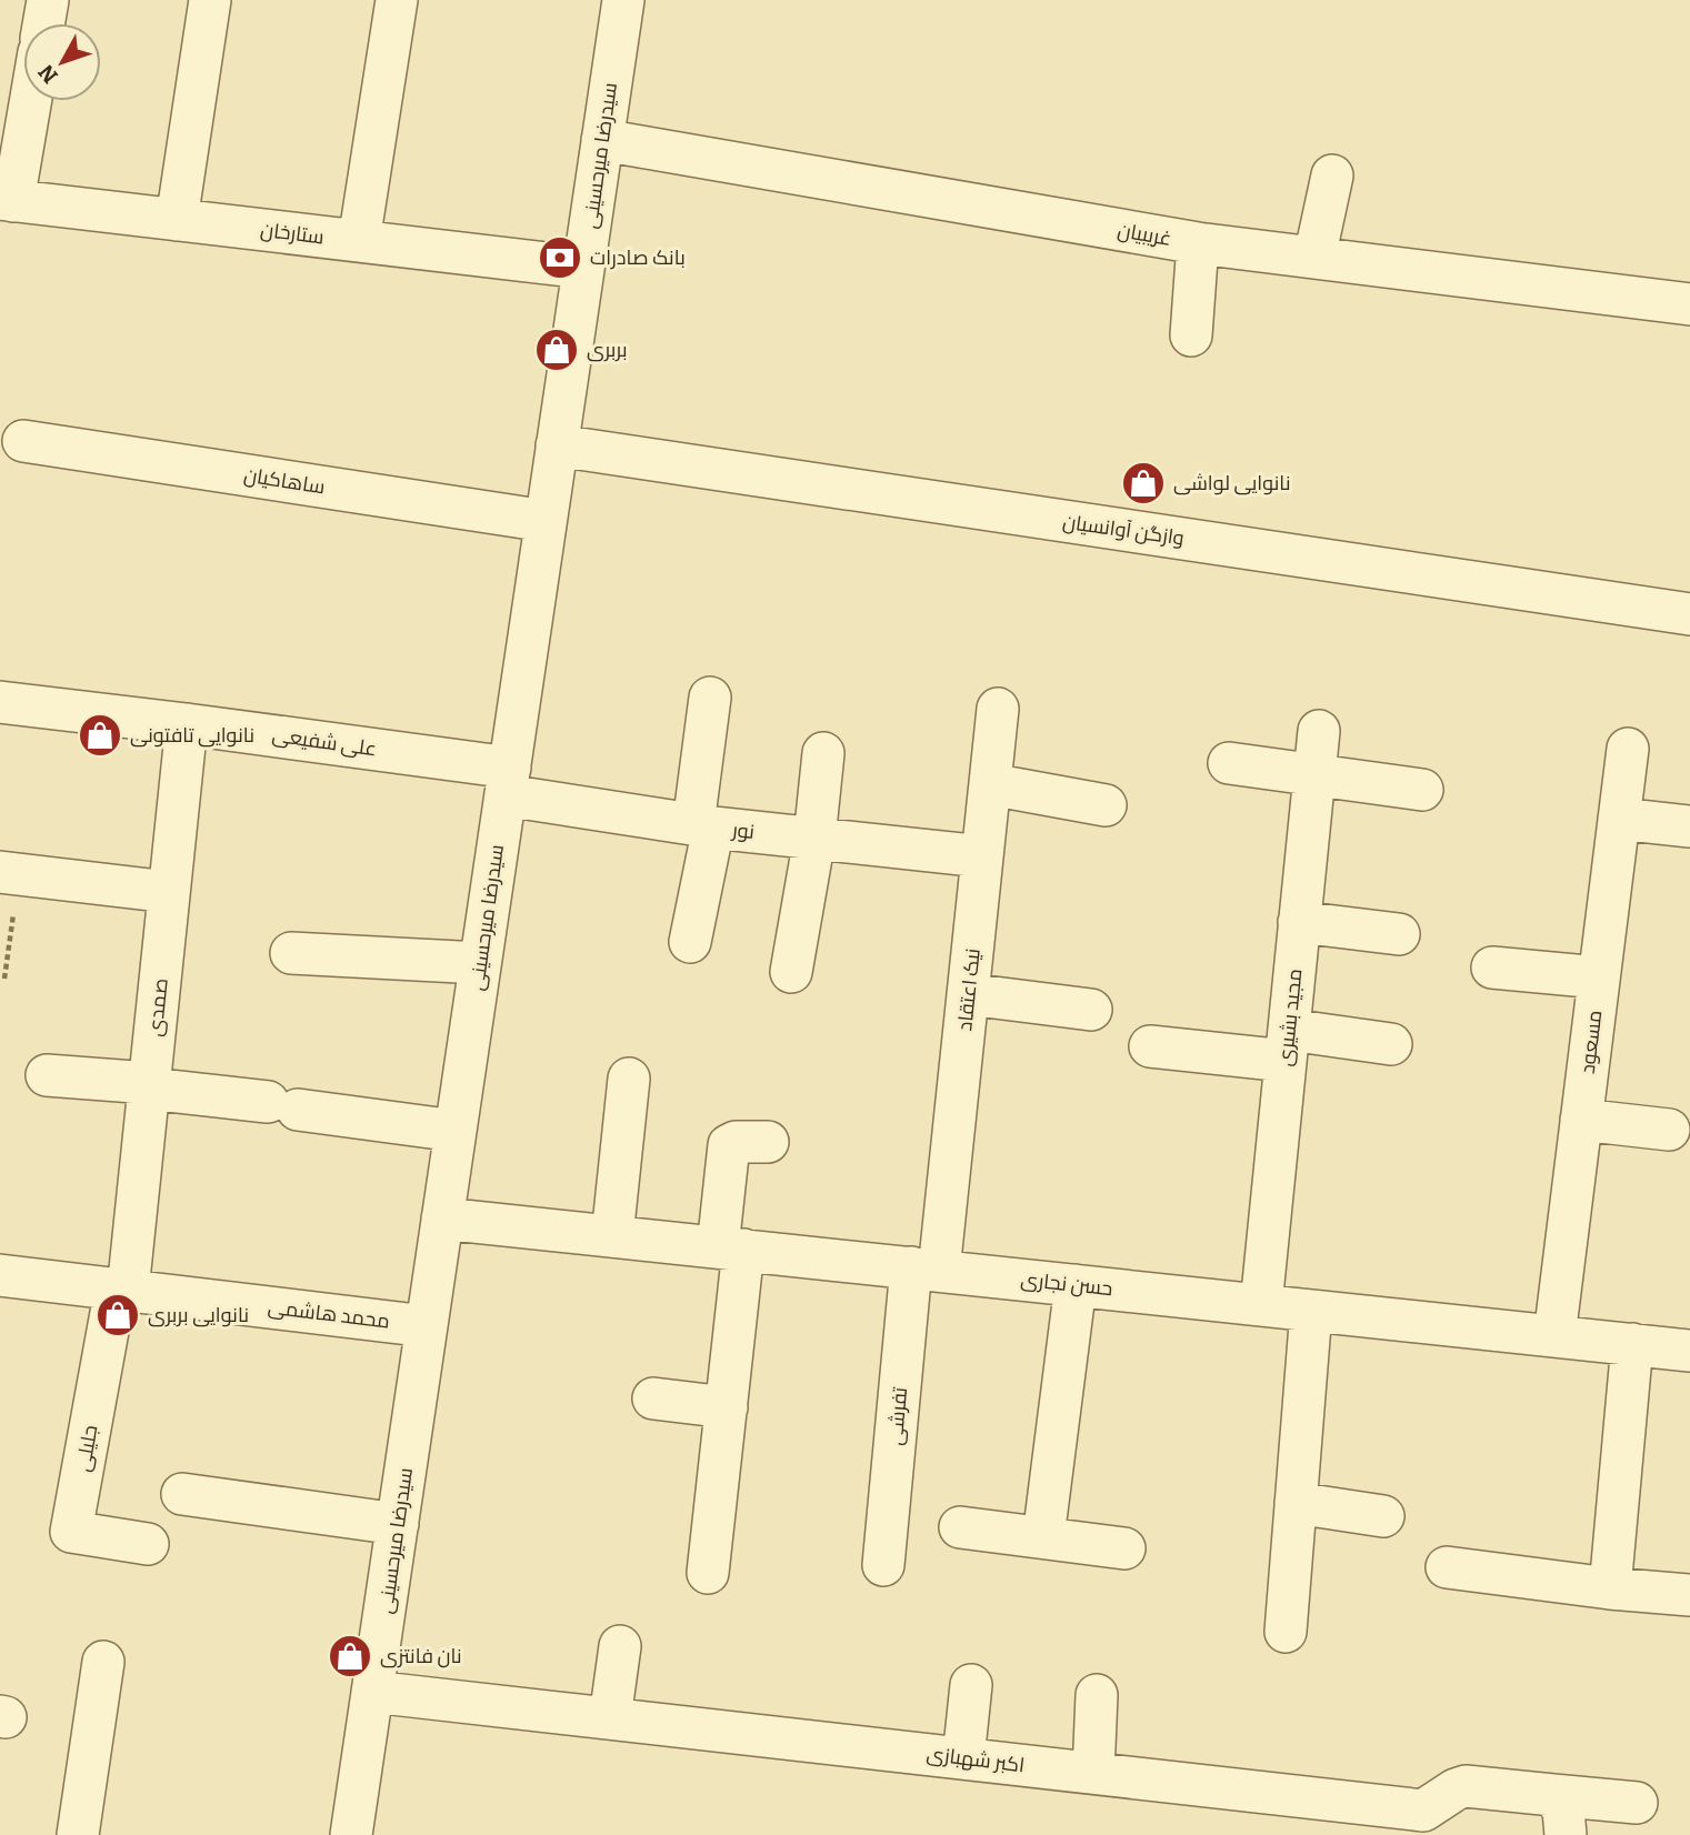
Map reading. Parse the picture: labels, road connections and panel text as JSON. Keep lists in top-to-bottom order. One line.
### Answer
{"streets":{"street":["سیدرضا میرحسینی","ستارخان","غریبیان","ساهاکیان","وازگن آوانسیان","علی شفیعی","نور","نیک اعتقاد","صمدی","مجید بشیری","مسعود","حسن نجاری","محمد هاشمی","تفرشی","جلیلی","اکبر شهبازی"]},"crossings":[["سیدرضا میرحسینی","ستارخان"],["سیدرضا میرحسینی","غریبیان"],["سیدرضا میرحسینی","ساهاکیان"],["سیدرضا میرحسینی","وازگن آوانسیان"],["سیدرضا میرحسینی","علی شفیعی"],["سیدرضا میرحسینی","نور"],["سیدرضا میرحسینی","حسن نجاری"],["سیدرضا میرحسینی","محمد هاشمی"],["سیدرضا میرحسینی","اکبر شهبازی"],["علی شفیعی","نور"],["علی شفیعی","صمدی"],["نور","نیک اعتقاد"],["نیک اعتقاد","حسن نجاری"],["نیک اعتقاد","تفرشی"],["صمدی","محمد هاشمی"],["صمدی","جلیلی"],["مجید بشیری","حسن نجاری"],["مسعود","حسن نجاری"],["حسن نجاری","تفرشی"],["محمد هاشمی","جلیلی"]],"places":{"bank":["بانک صادرات"],"shop":["بربری","نانوایی لواشی","نانوایی تافتونی","نانوایی بربری","نان فانتزی"]},"north":"bottom left"}
